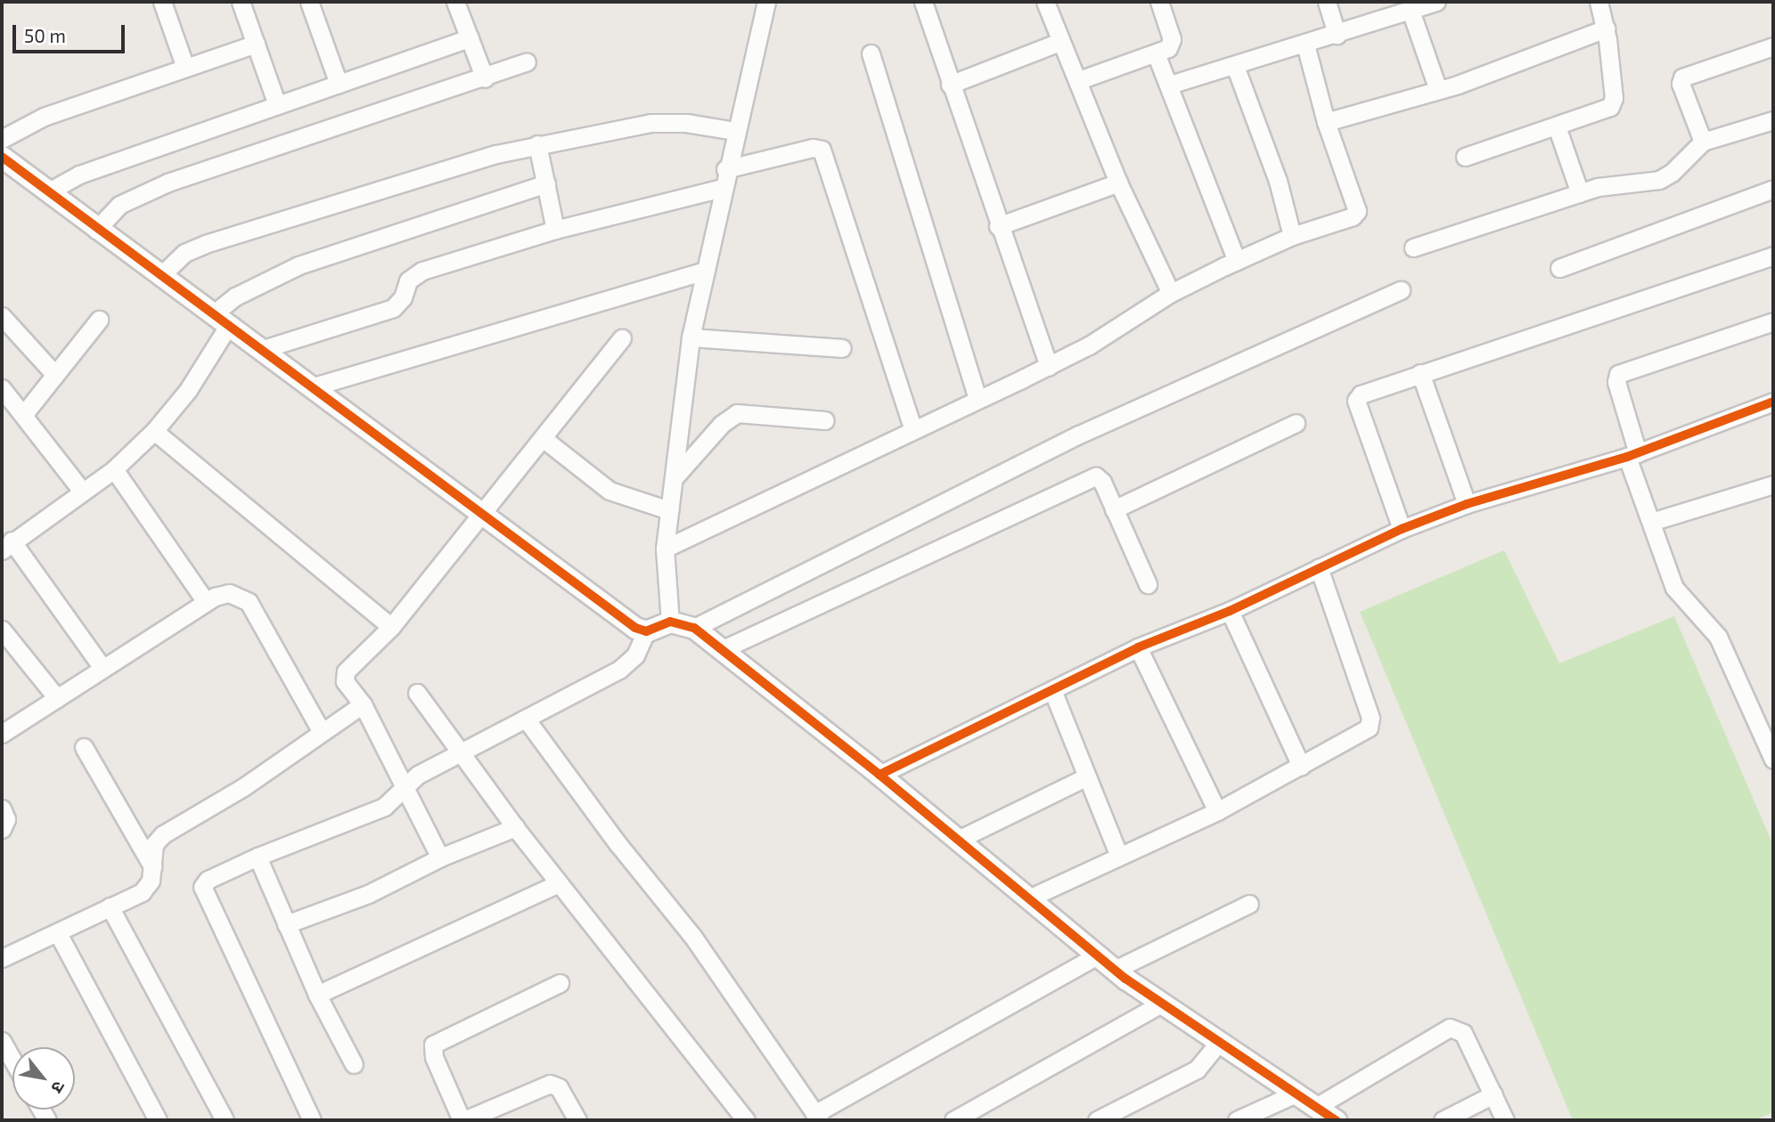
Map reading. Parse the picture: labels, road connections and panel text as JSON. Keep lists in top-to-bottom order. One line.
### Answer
{"scale_bar":"50 m","north":"bottom right"}
